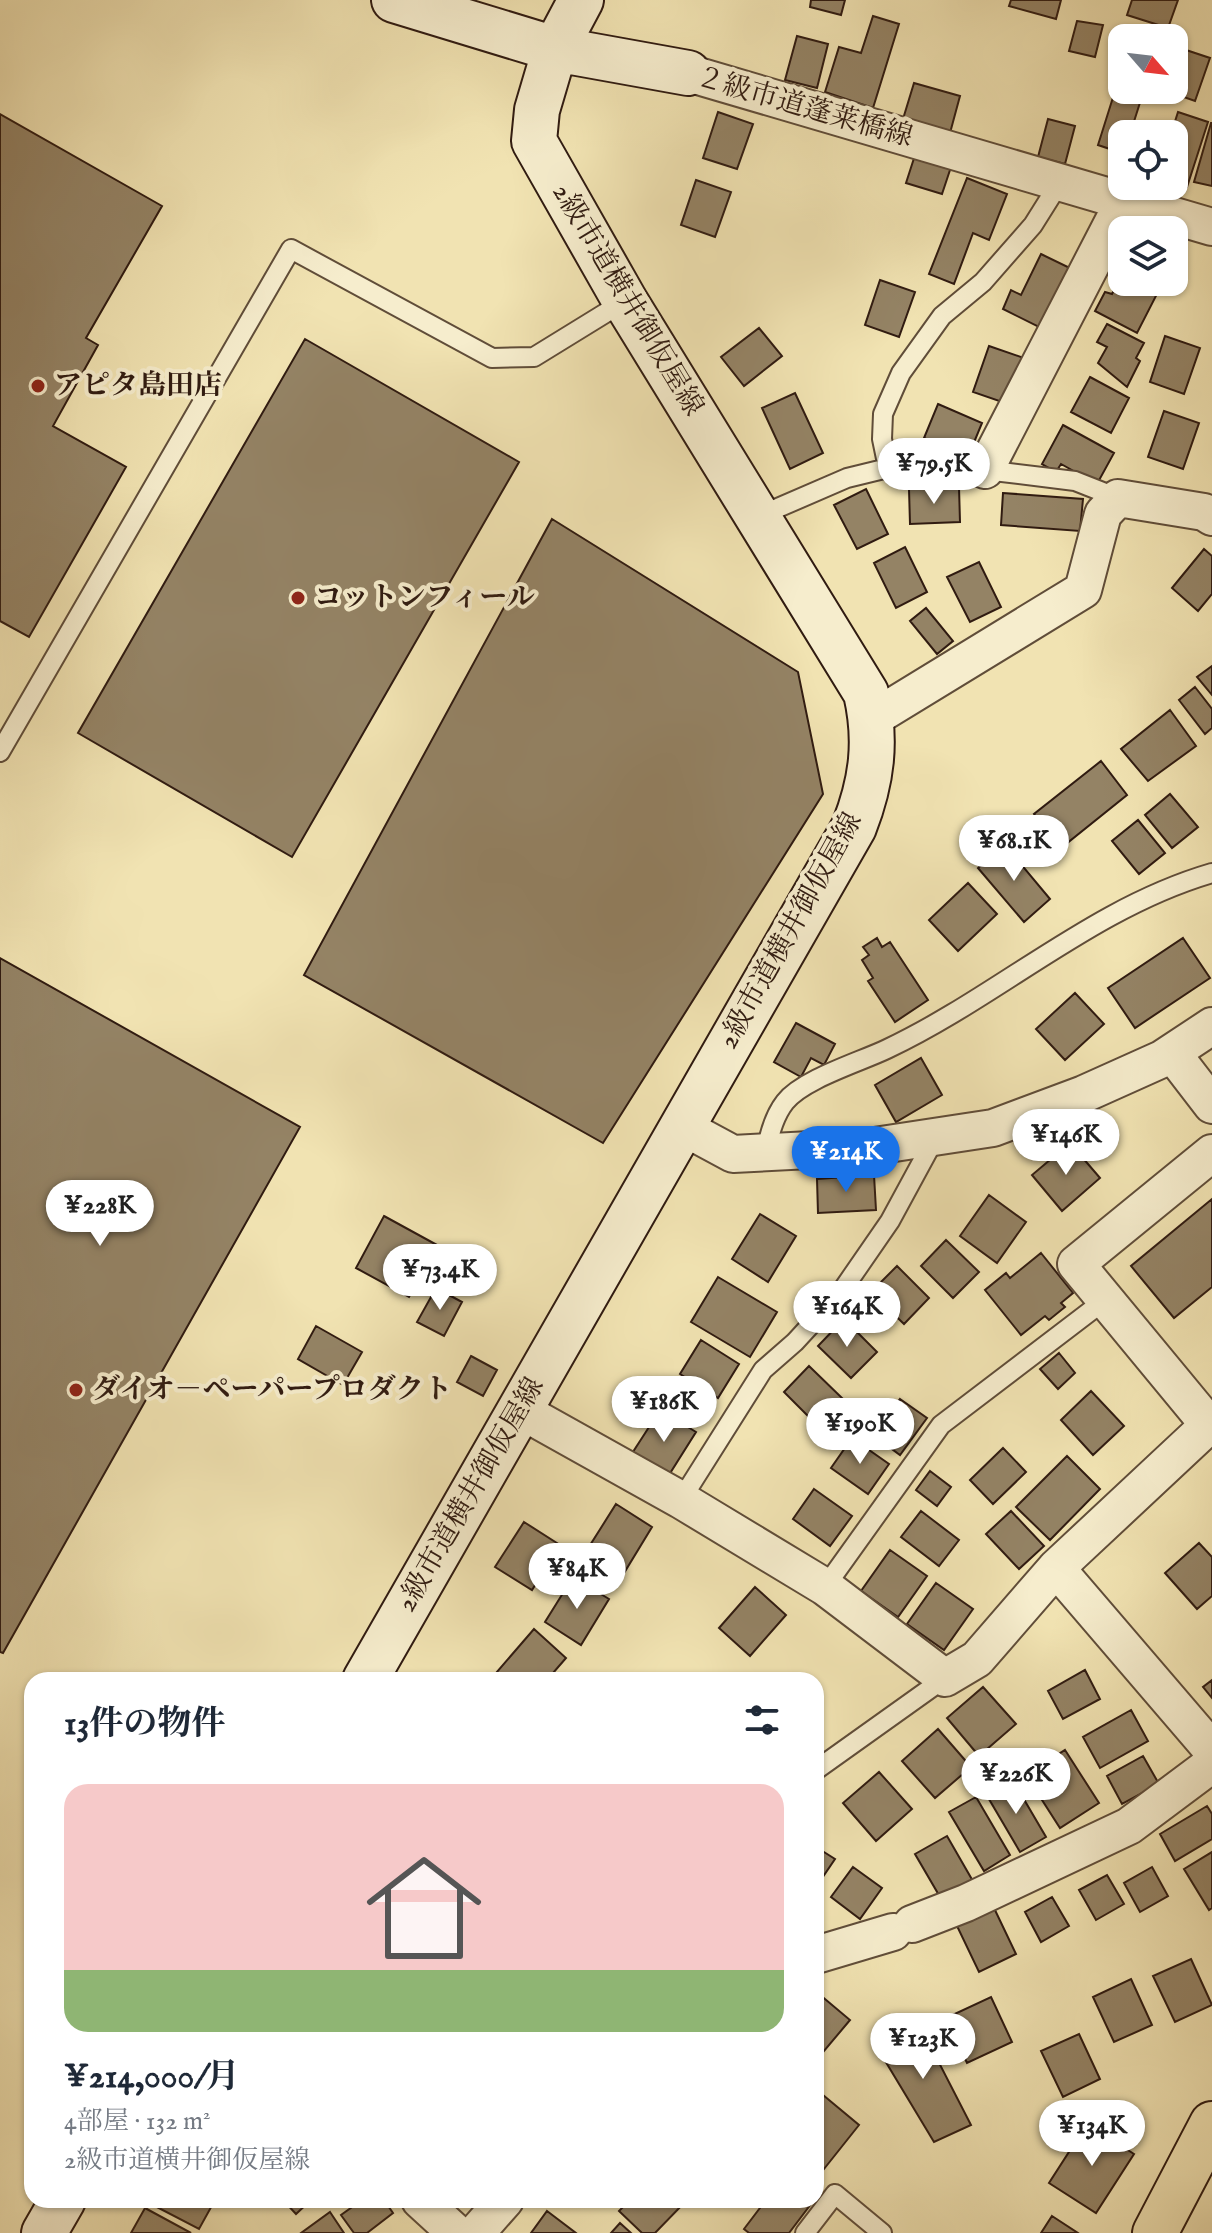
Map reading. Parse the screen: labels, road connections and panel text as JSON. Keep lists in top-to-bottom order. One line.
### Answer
{"streets":{"street":["２級市道蓬莱橋線","2級市道横井御仮屋線"]},"crossings":[["２級市道蓬莱橋線","2級市道横井御仮屋線"]],"places":["アピタ島田店","コットンフィール","ダイオ－ペーパープロダクト"],"north":"bottom right","page":{"price":["¥79.5K","¥68.1K","¥146K","¥214K","¥228K","¥73.4K","¥164K","¥186K","¥190K","¥84K","¥226K","¥123K","¥134K"],"heading":"13件の物件","list":[{"name":"¥214,000/月","note":"4部屋 · 132 m² · 2級市道横井御仮屋線"}]}}
